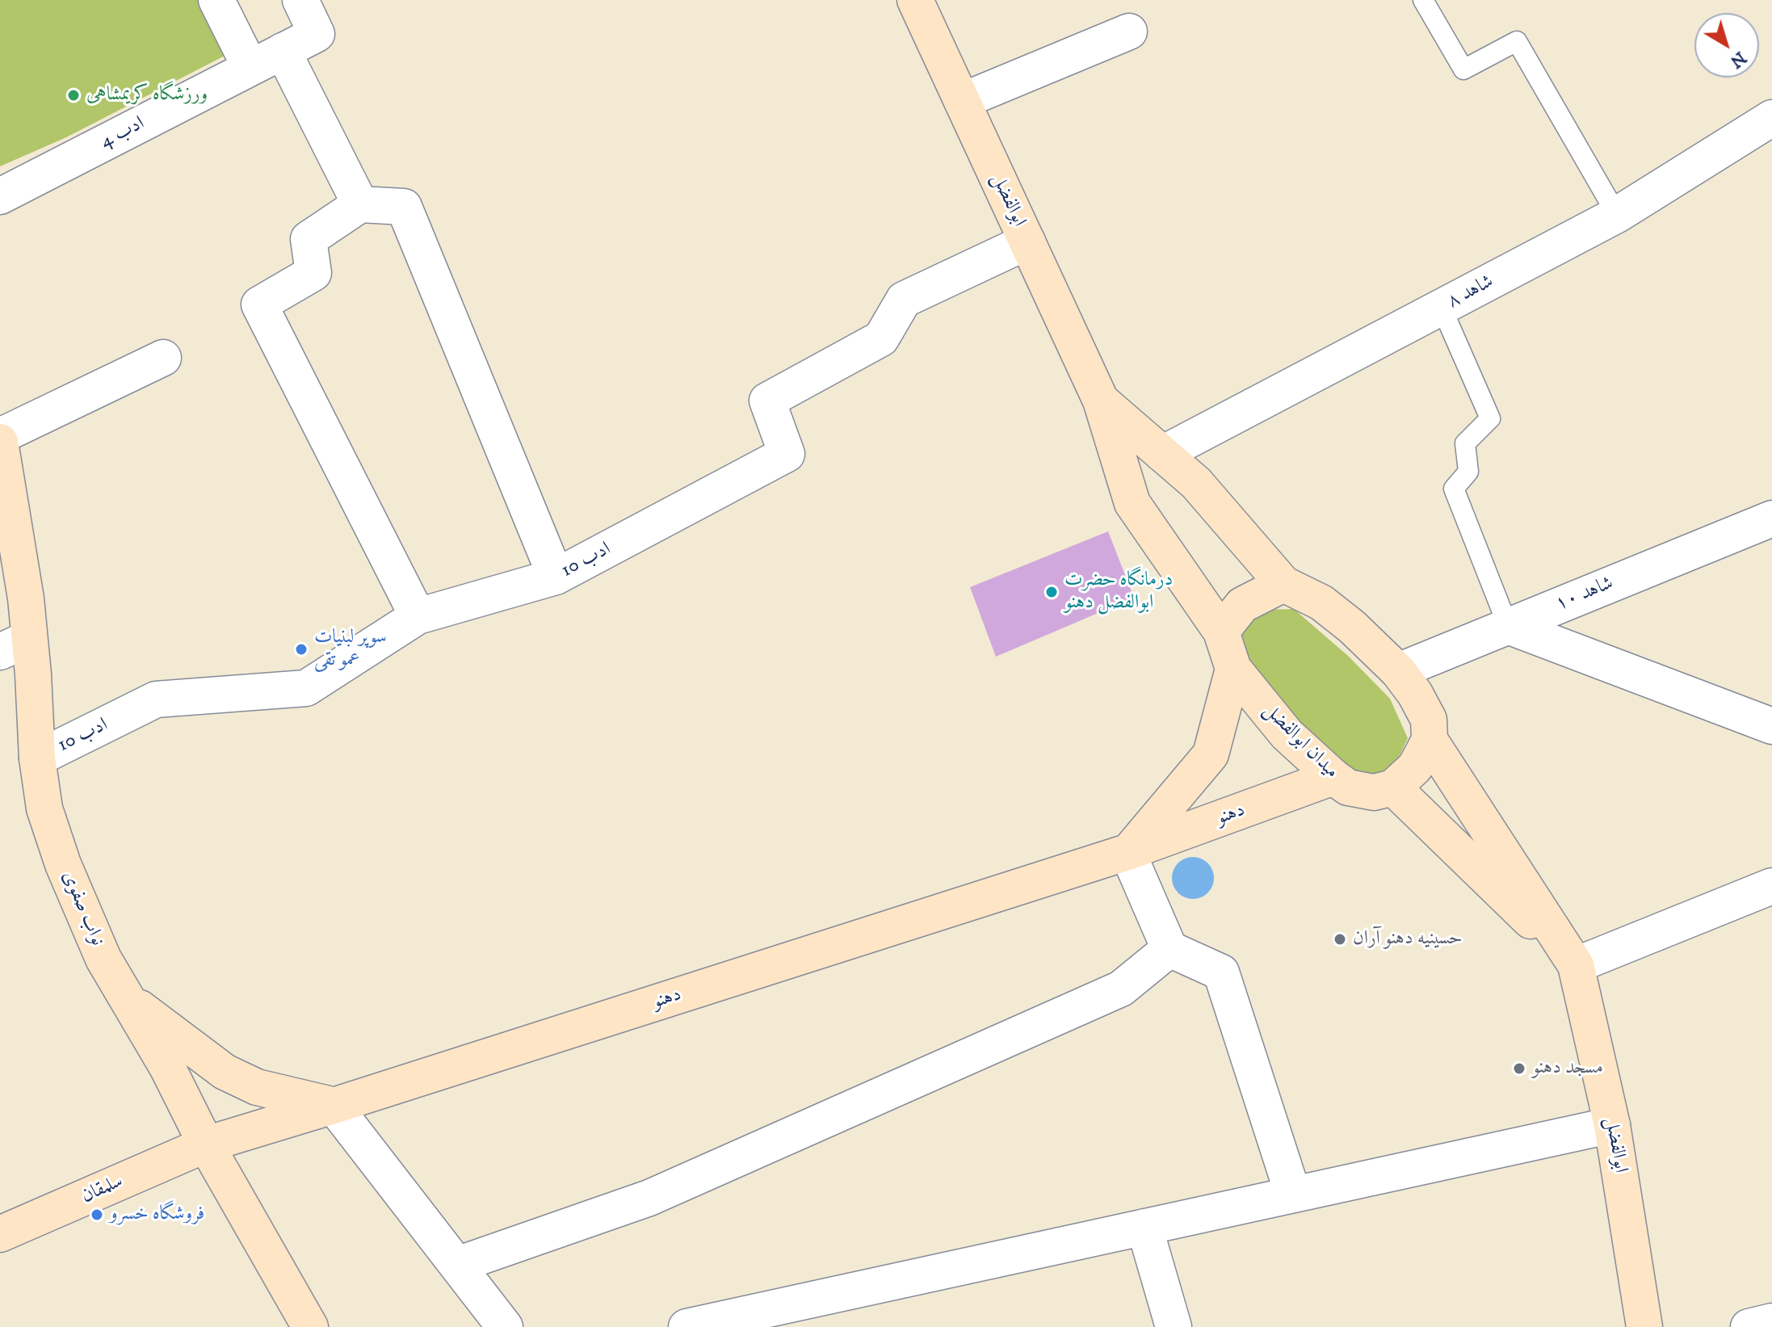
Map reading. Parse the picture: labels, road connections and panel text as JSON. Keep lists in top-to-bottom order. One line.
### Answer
{"streets":{"street":["ادب 4","ابوالفضل","شاهد ۸","ادب 10","شاهد ۱۰","میدان ابوالفضل","دهنو","نواب صفوی","سلمقان"]},"crossings":[["ابوالفضل","ادب 10"],["ابوالفضل","میدان ابوالفضل"],["ادب 10","نواب صفوی"],["میدان ابوالفضل","دهنو"],["دهنو","نواب صفوی"],["دهنو","سلمقان"],["نواب صفوی","سلمقان"]],"places":["ورزشگاه کریمشاهی","درمانگاه حضرت ابوالفضل دهنو","سوپر لبنیات عمو تقی","حسینیه دهنو آران","مسجد دهنو","فروشگاه خسرو"],"north":"bottom right"}
